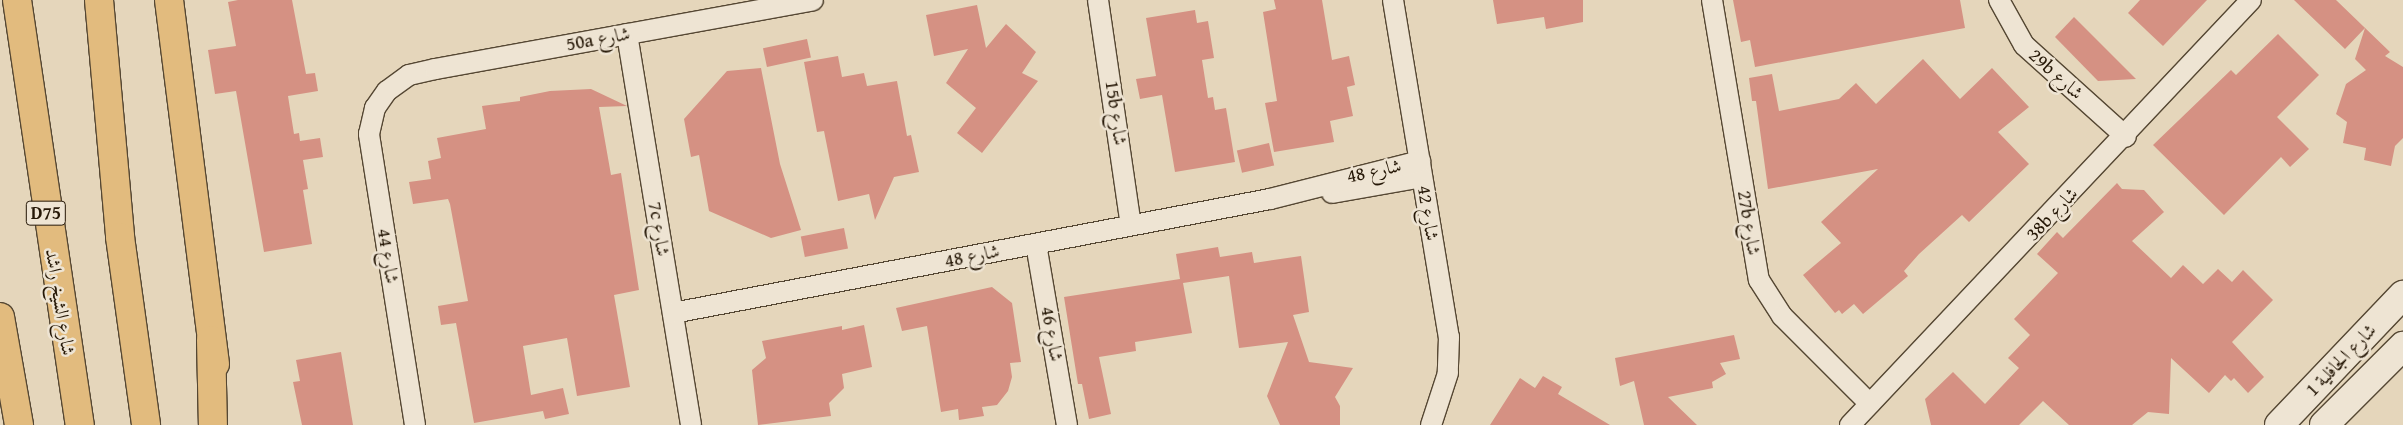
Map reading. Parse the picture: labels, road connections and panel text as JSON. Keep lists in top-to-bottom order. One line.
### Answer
{"streets":{"main road":["D75","شارع الشيخ راشد"],"street":["50a شارع","29b شارع","15b شارع","شارع 48","شارع 42","38b شارع","27b شارع","7c شارع","شارع 44","شارع 46","شارع الجافلية 1"]},"crossings":[["50a شارع","7c شارع"],["50a شارع","شارع 44"],["29b شارع","38b شارع"],["15b شارع","شارع 48"],["شارع 48","شارع 42"],["شارع 48","7c شارع"],["شارع 48","شارع 46"],["38b شارع","27b شارع"]]}
